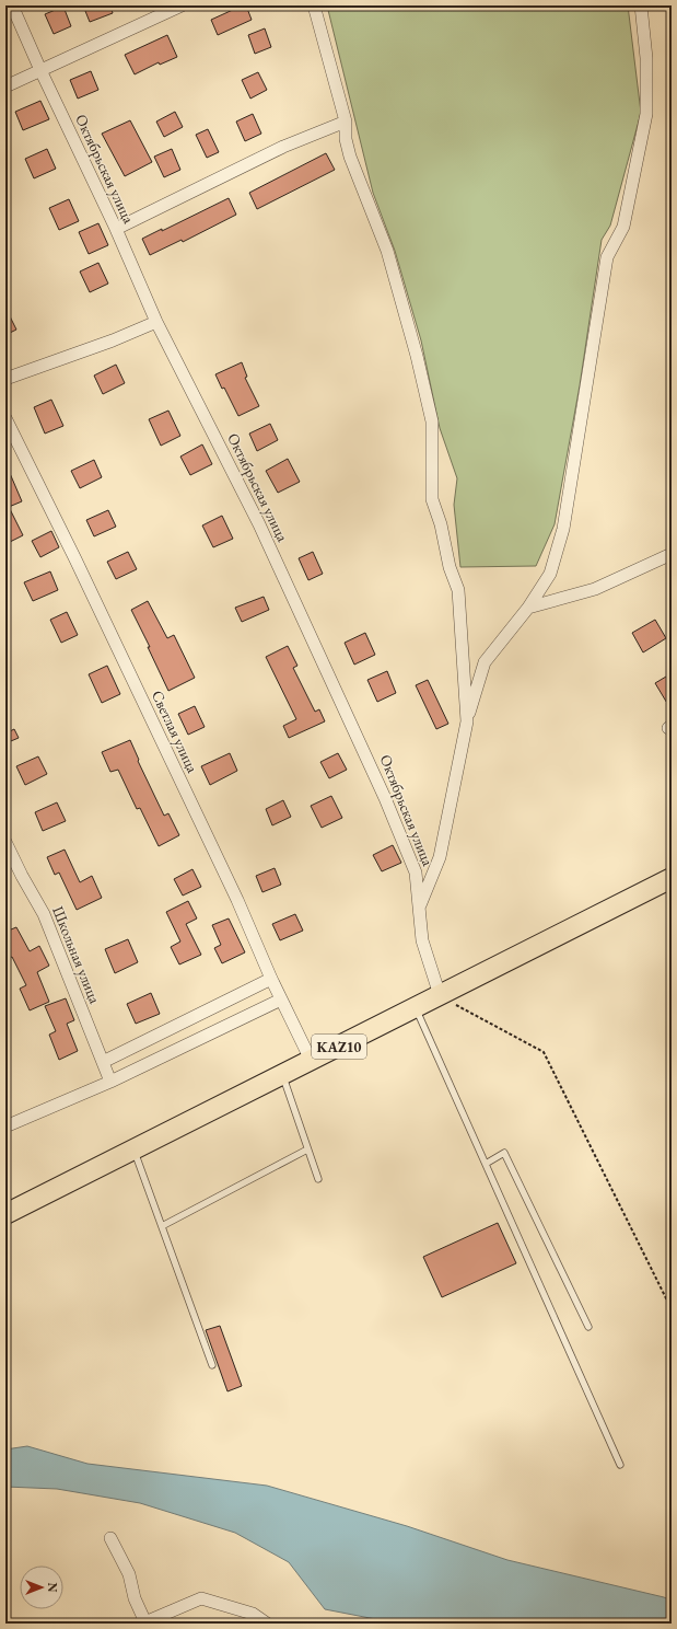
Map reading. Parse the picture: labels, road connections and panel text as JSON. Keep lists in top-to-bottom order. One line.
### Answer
{"streets":{"highway":["KAZ10"],"street":["Октябрьская улица","Светлая улица","Школьная улица"]},"crossings":[["Октябрьская улица","KAZ10"],["Светлая улица","KAZ10"]],"north":"right"}
